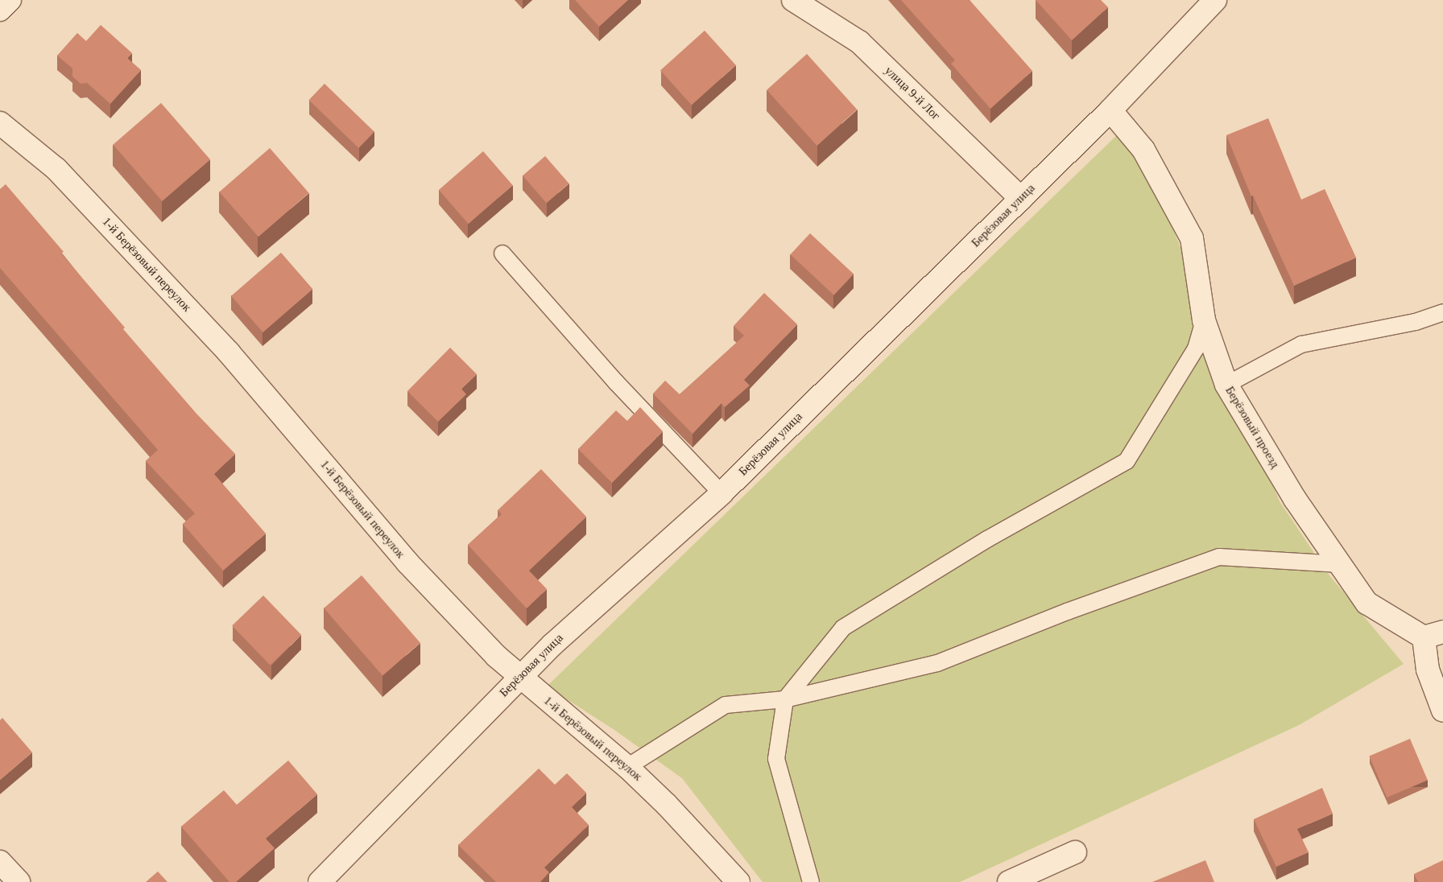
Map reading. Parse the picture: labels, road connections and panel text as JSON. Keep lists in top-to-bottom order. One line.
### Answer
{"streets":{"street":["улица 9-й Лог","Берёзовая улица","1-й Берёзовый переулок","Берёзовый проезд"]},"crossings":[["улица 9-й Лог","Берёзовая улица"],["Берёзовая улица","1-й Берёзовый переулок"],["Берёзовая улица","Берёзовый проезд"]]}
